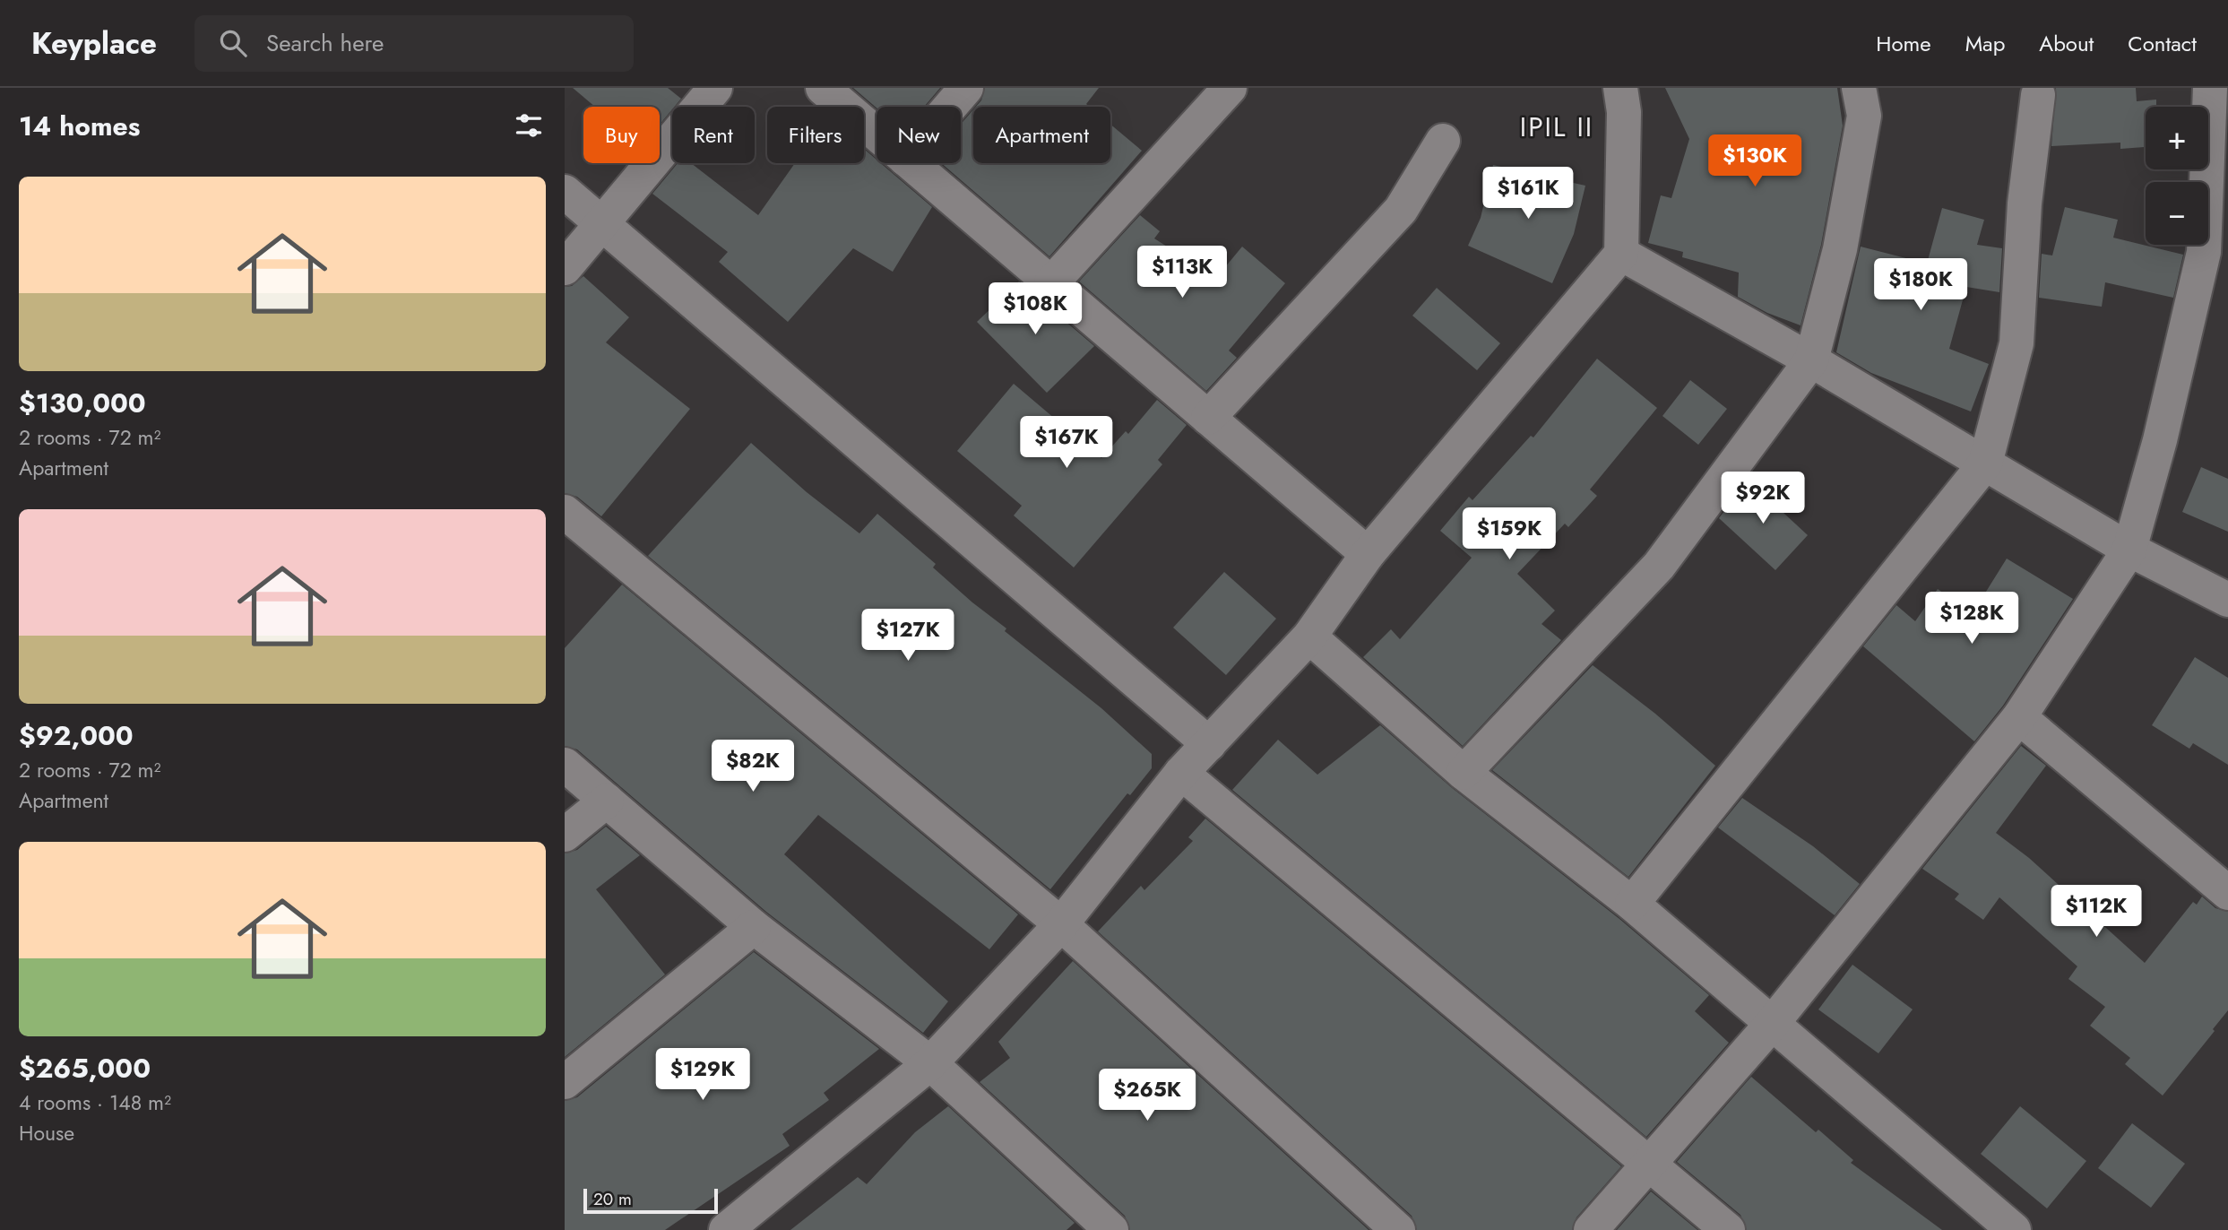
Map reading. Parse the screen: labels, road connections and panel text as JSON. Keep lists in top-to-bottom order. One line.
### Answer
{"districts":["IPIL II"],"scale_bar":"20 m","page":{"header":"Keyplace","search":"Search here","nav":["Home","Map","About","Contact"],"heading":"14 homes","map_buttons":["+","−"],"chip":["Buy","Rent","Filters","New","Apartment"],"price":["$130K","$161K","$113K","$180K","$108K","$167K","$92K","$159K","$128K","$127K","$82K","$112K","$129K","$265K"],"list":[{"name":"$130,000","note":"2 rooms · 72 m² · Apartment"},{"name":"$92,000","note":"2 rooms · 72 m² · Apartment"},{"name":"$265,000","note":"4 rooms · 148 m² · House"}],"scale":"20 m"}}
